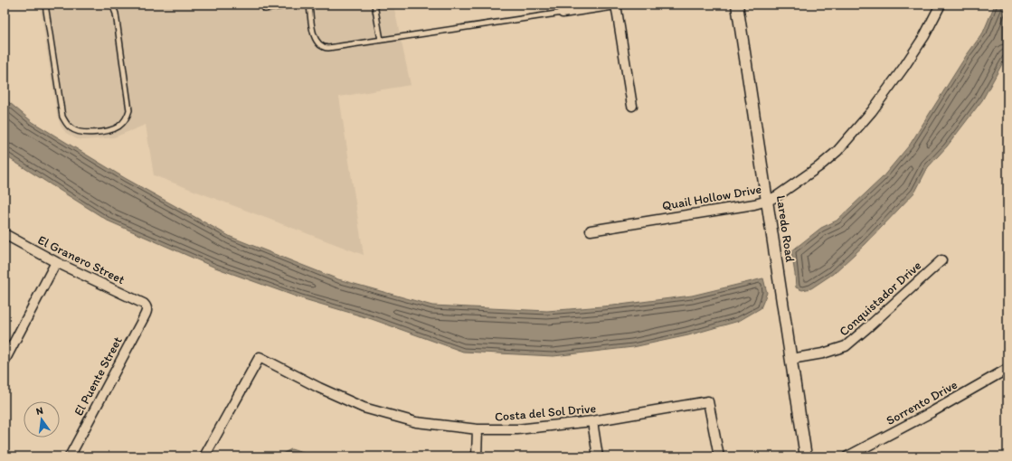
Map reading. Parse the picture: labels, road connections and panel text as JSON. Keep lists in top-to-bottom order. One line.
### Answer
{"streets":{"street":["Quail Hollow Drive","Laredo Road","El Granero Street","Conquistador Drive","El Puente Street","Sorrento Drive","Costa del Sol Drive"]},"crossings":[["Quail Hollow Drive","Laredo Road"],["Laredo Road","Conquistador Drive"],["El Granero Street","El Puente Street"]],"north":"top"}
